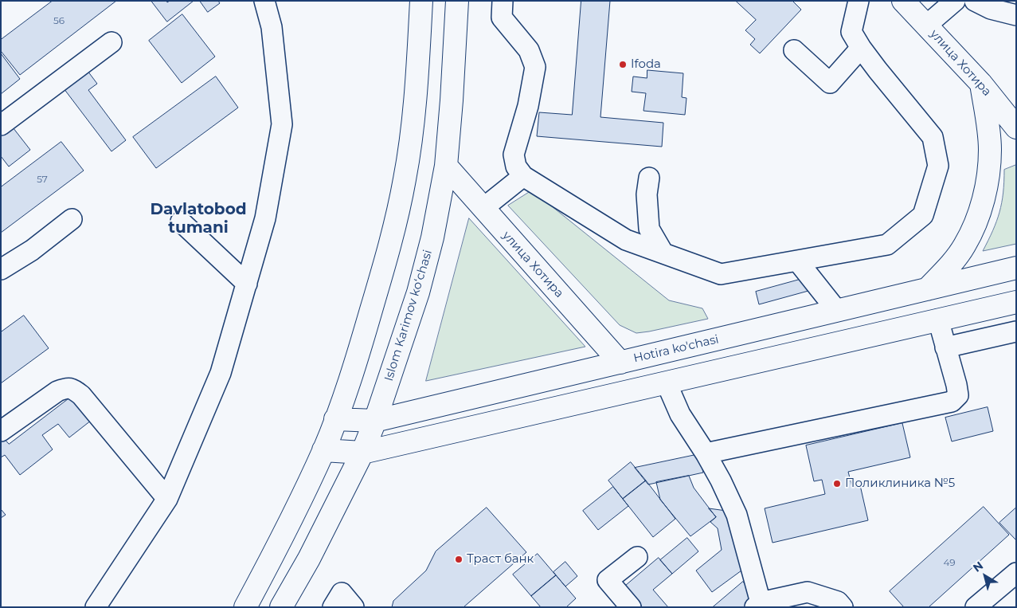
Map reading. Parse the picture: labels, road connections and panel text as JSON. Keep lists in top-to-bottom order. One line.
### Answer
{"streets":{"main road":["улица Хотира","Islom Karimov koʻchasi","Hotira ko'chasi"]},"crossings":[["улица Хотира","Islom Karimov koʻchasi"],["улица Хотира","Hotira ko'chasi"],["Islom Karimov koʻchasi","Hotira ko'chasi"]],"districts":["Davlatobod tumani"],"places":["Ifoda","Поликлиника №5","Траст банк"],"house_numbers":["56","57","49"],"north":"top left"}
